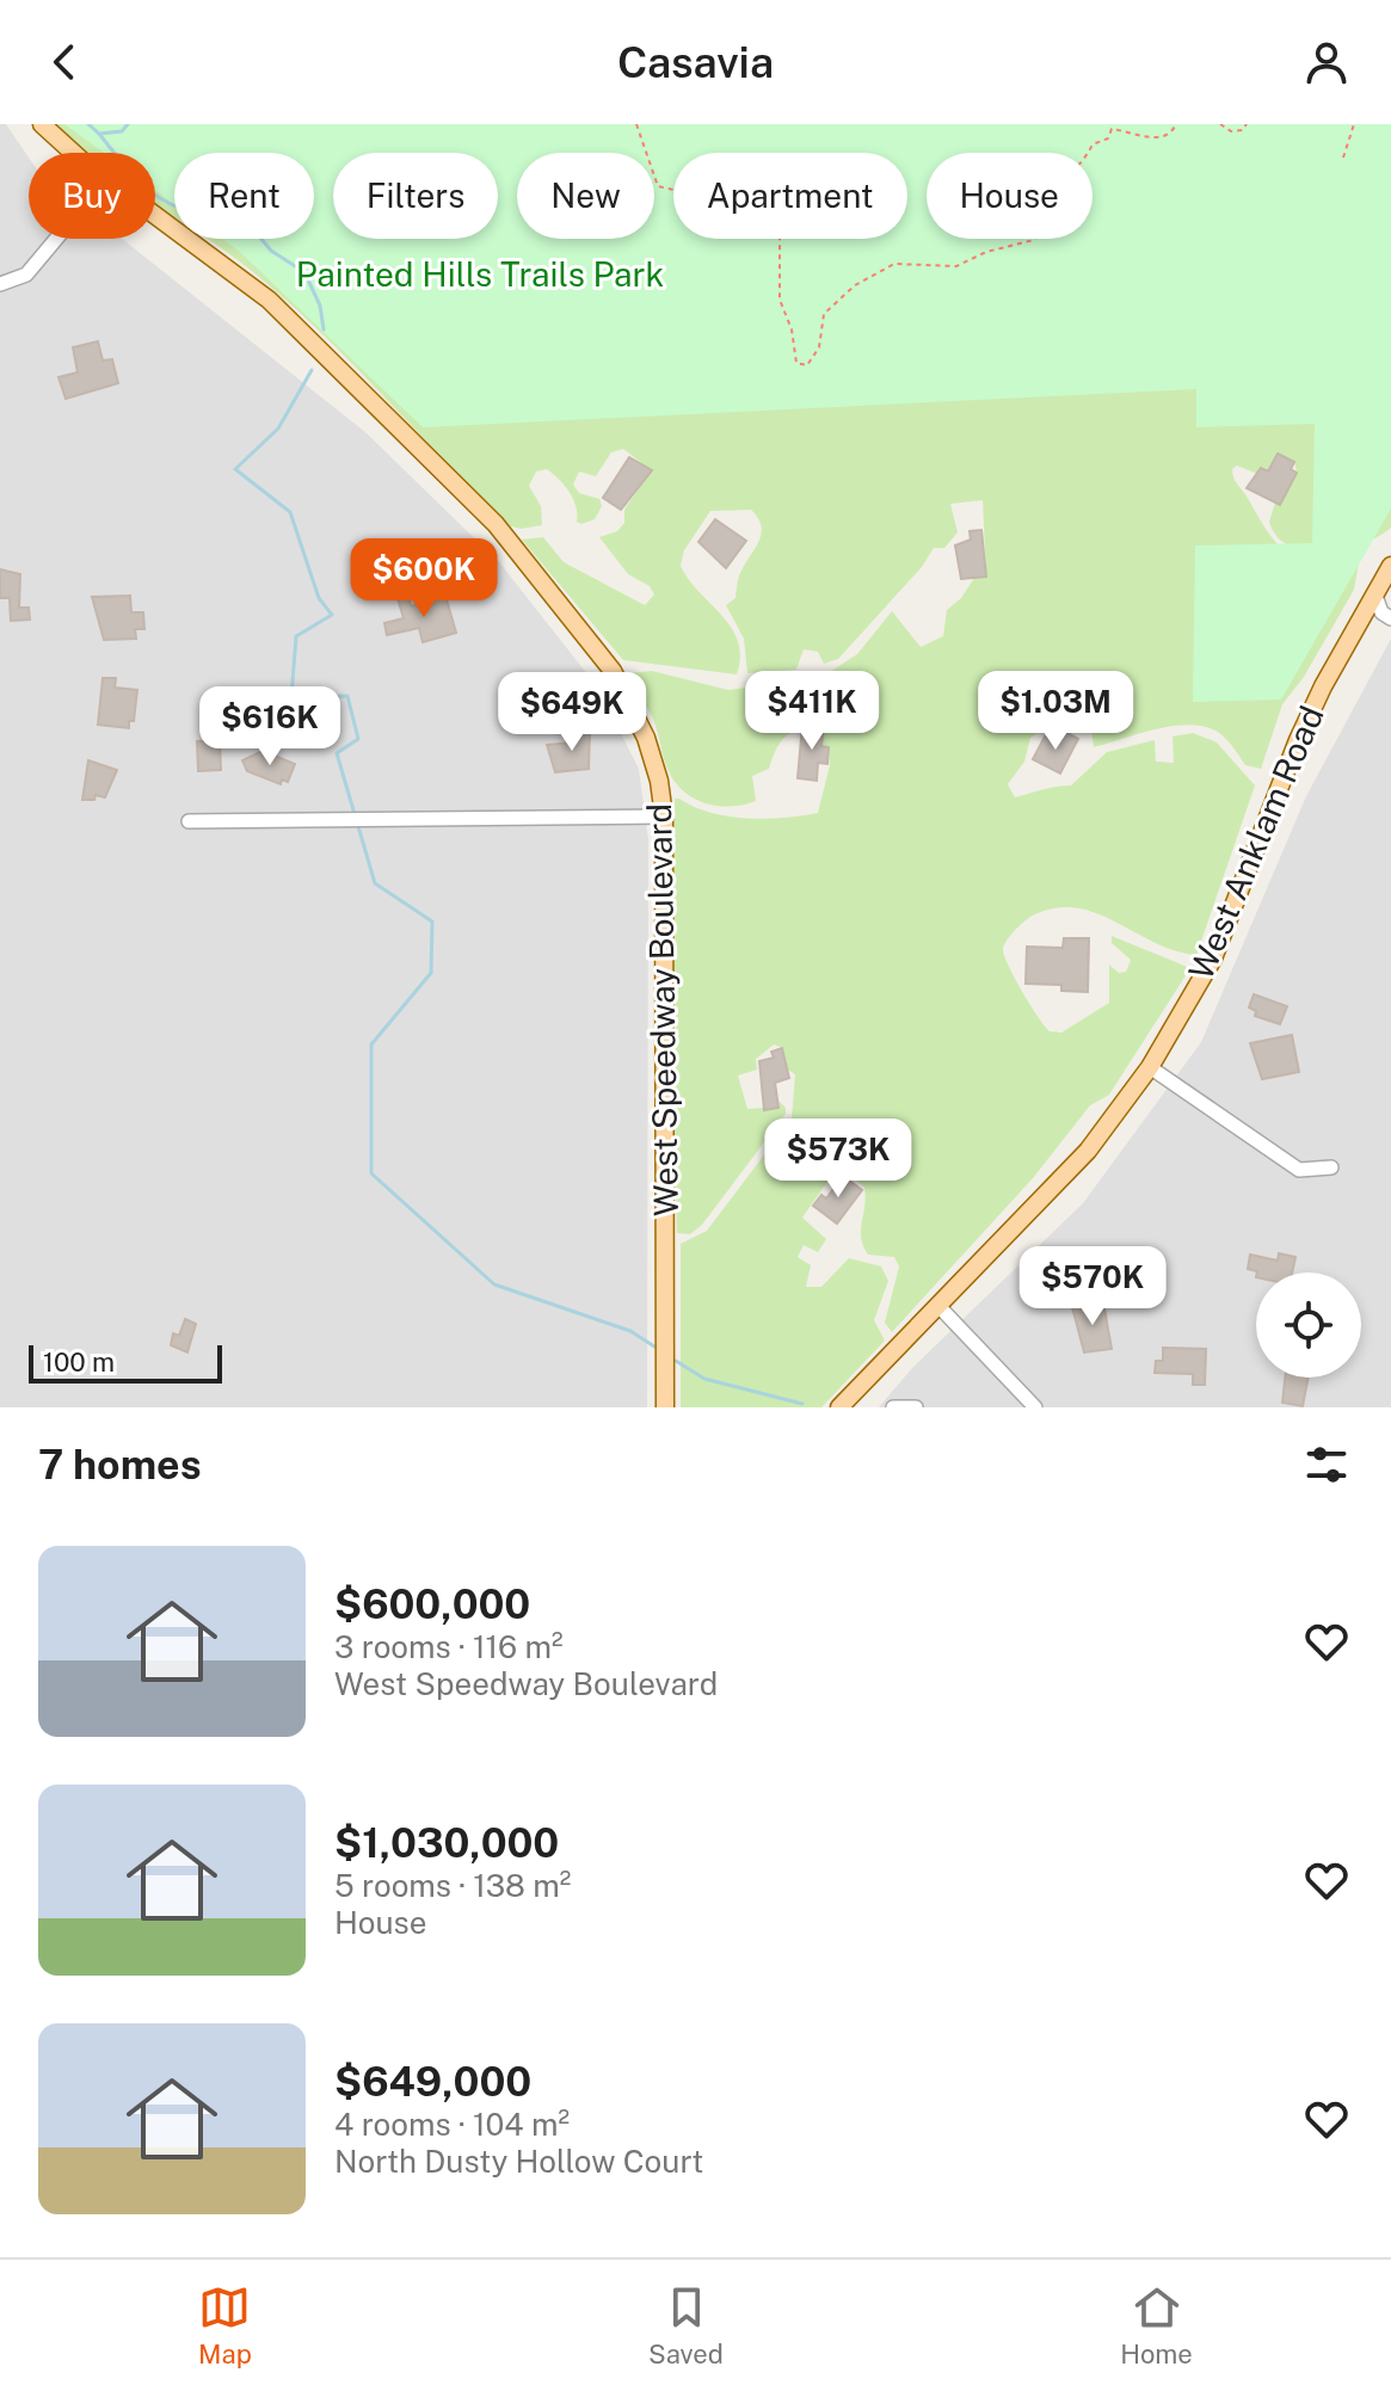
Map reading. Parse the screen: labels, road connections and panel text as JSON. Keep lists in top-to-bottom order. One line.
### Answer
{"streets":{"main road":["West Anklam Road","West Speedway Boulevard"]},"parks":["Painted Hills Trails Park"],"scale_bar":"100 m","page":{"header":"Casavia","chip":["Buy","Rent","Filters","New","Apartment","House"],"price":["$600K","$411K","$1.03M","$649K","$616K","$573K","$570K"],"scale":"100 m","heading":"7 homes","list":[{"name":"$600,000","note":"3 rooms · 116 m² · West Speedway Boulevard"},{"name":"$1,030,000","note":"5 rooms · 138 m² · House"},{"name":"$649,000","note":"4 rooms · 104 m² · North Dusty Hollow Court"}],"tabs":["Map","Saved","Home"]}}
